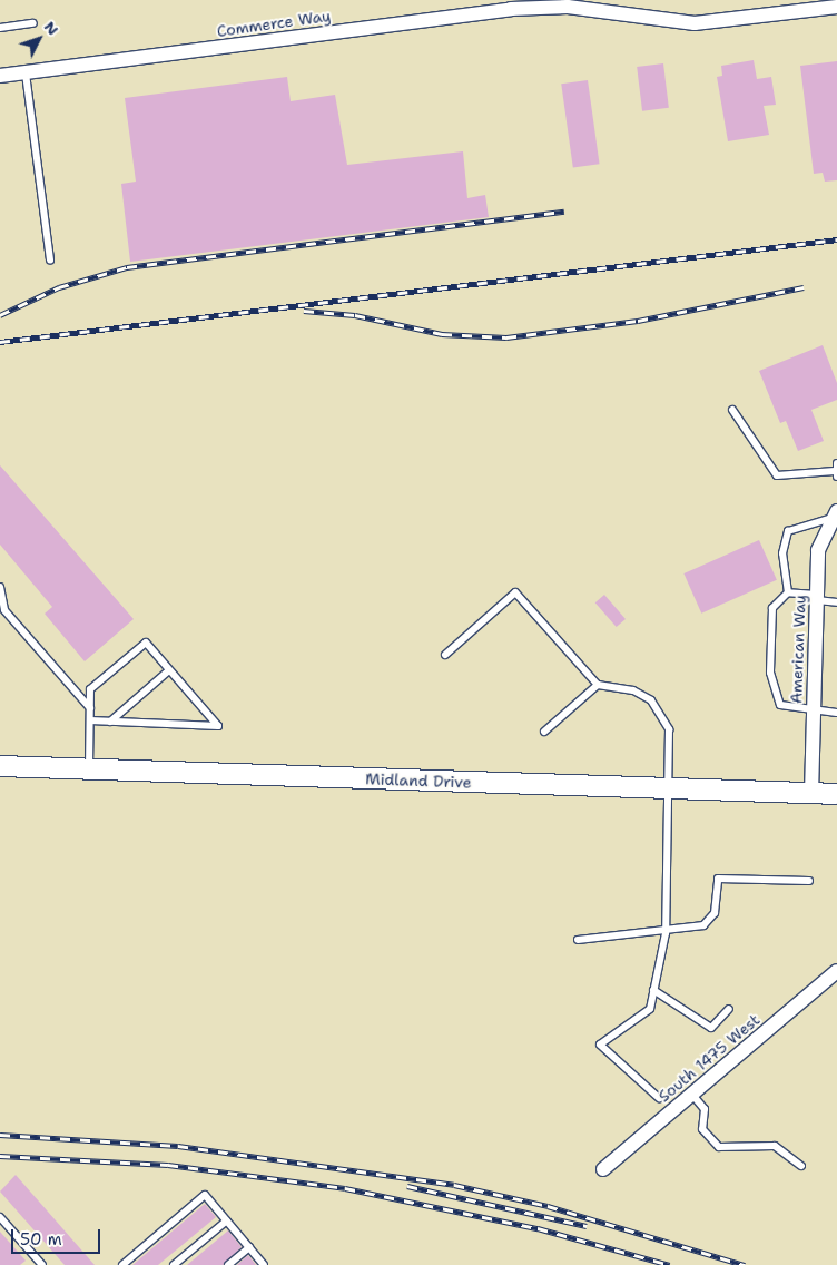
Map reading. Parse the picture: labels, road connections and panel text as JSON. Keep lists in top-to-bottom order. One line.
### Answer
{"streets":{"street":["Commerce Way","American Way","Midland Drive","South 1475 West"]},"crossings":[["American Way","Midland Drive"]],"scale_bar":"50 m","north":"top right"}
